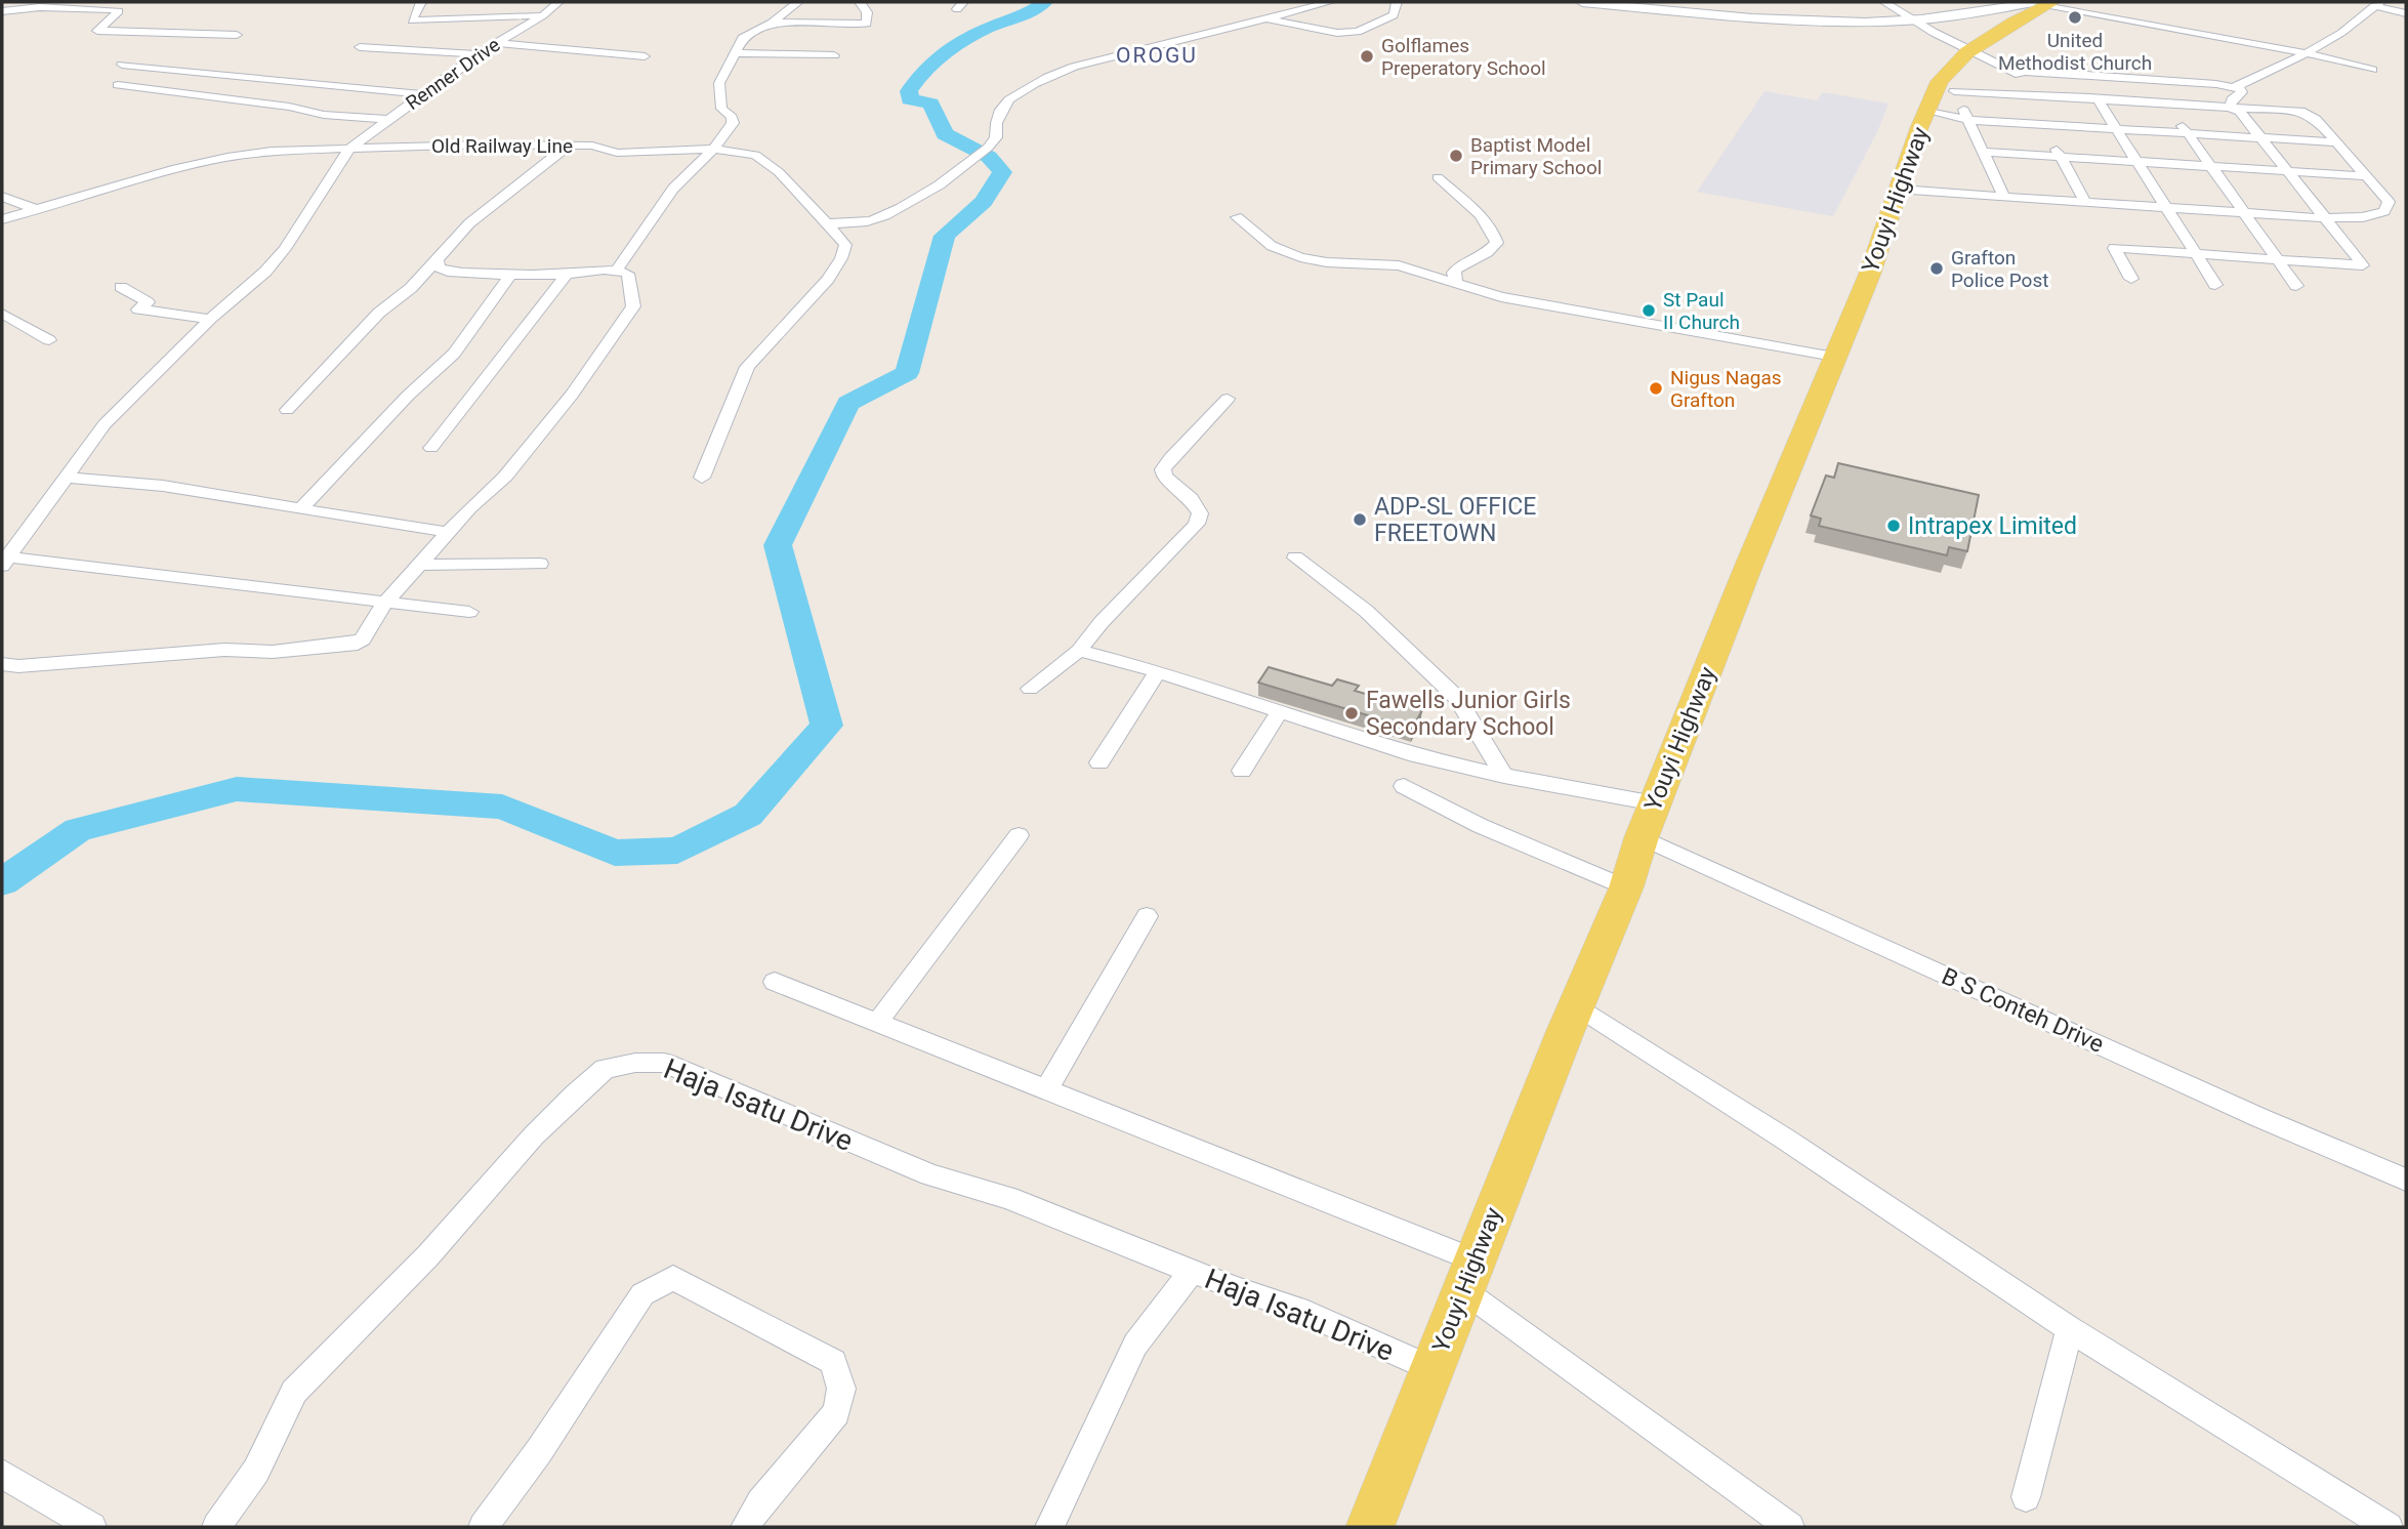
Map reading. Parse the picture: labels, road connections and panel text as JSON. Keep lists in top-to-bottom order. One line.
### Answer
{"streets":{"main road":["Youyi Highway"],"street":["Renner Drive","Old Railway Line","B S Conteh Drive","Haja Isatu Drive"]},"crossings":[["Renner Drive","Old Railway Line"],["Youyi Highway","B S Conteh Drive"],["Youyi Highway","Haja Isatu Drive"]],"districts":["OROGU"],"places":["United Methodist Church","Golflames Preperatory School","Baptist Model Primary School","Grafton Police Post","St Paul II Church","Nigus Nagas Grafton","ADP-SL OFFICE FREETOWN","Intrapex Limited","Fawells Junior Girls Secondary School"]}
